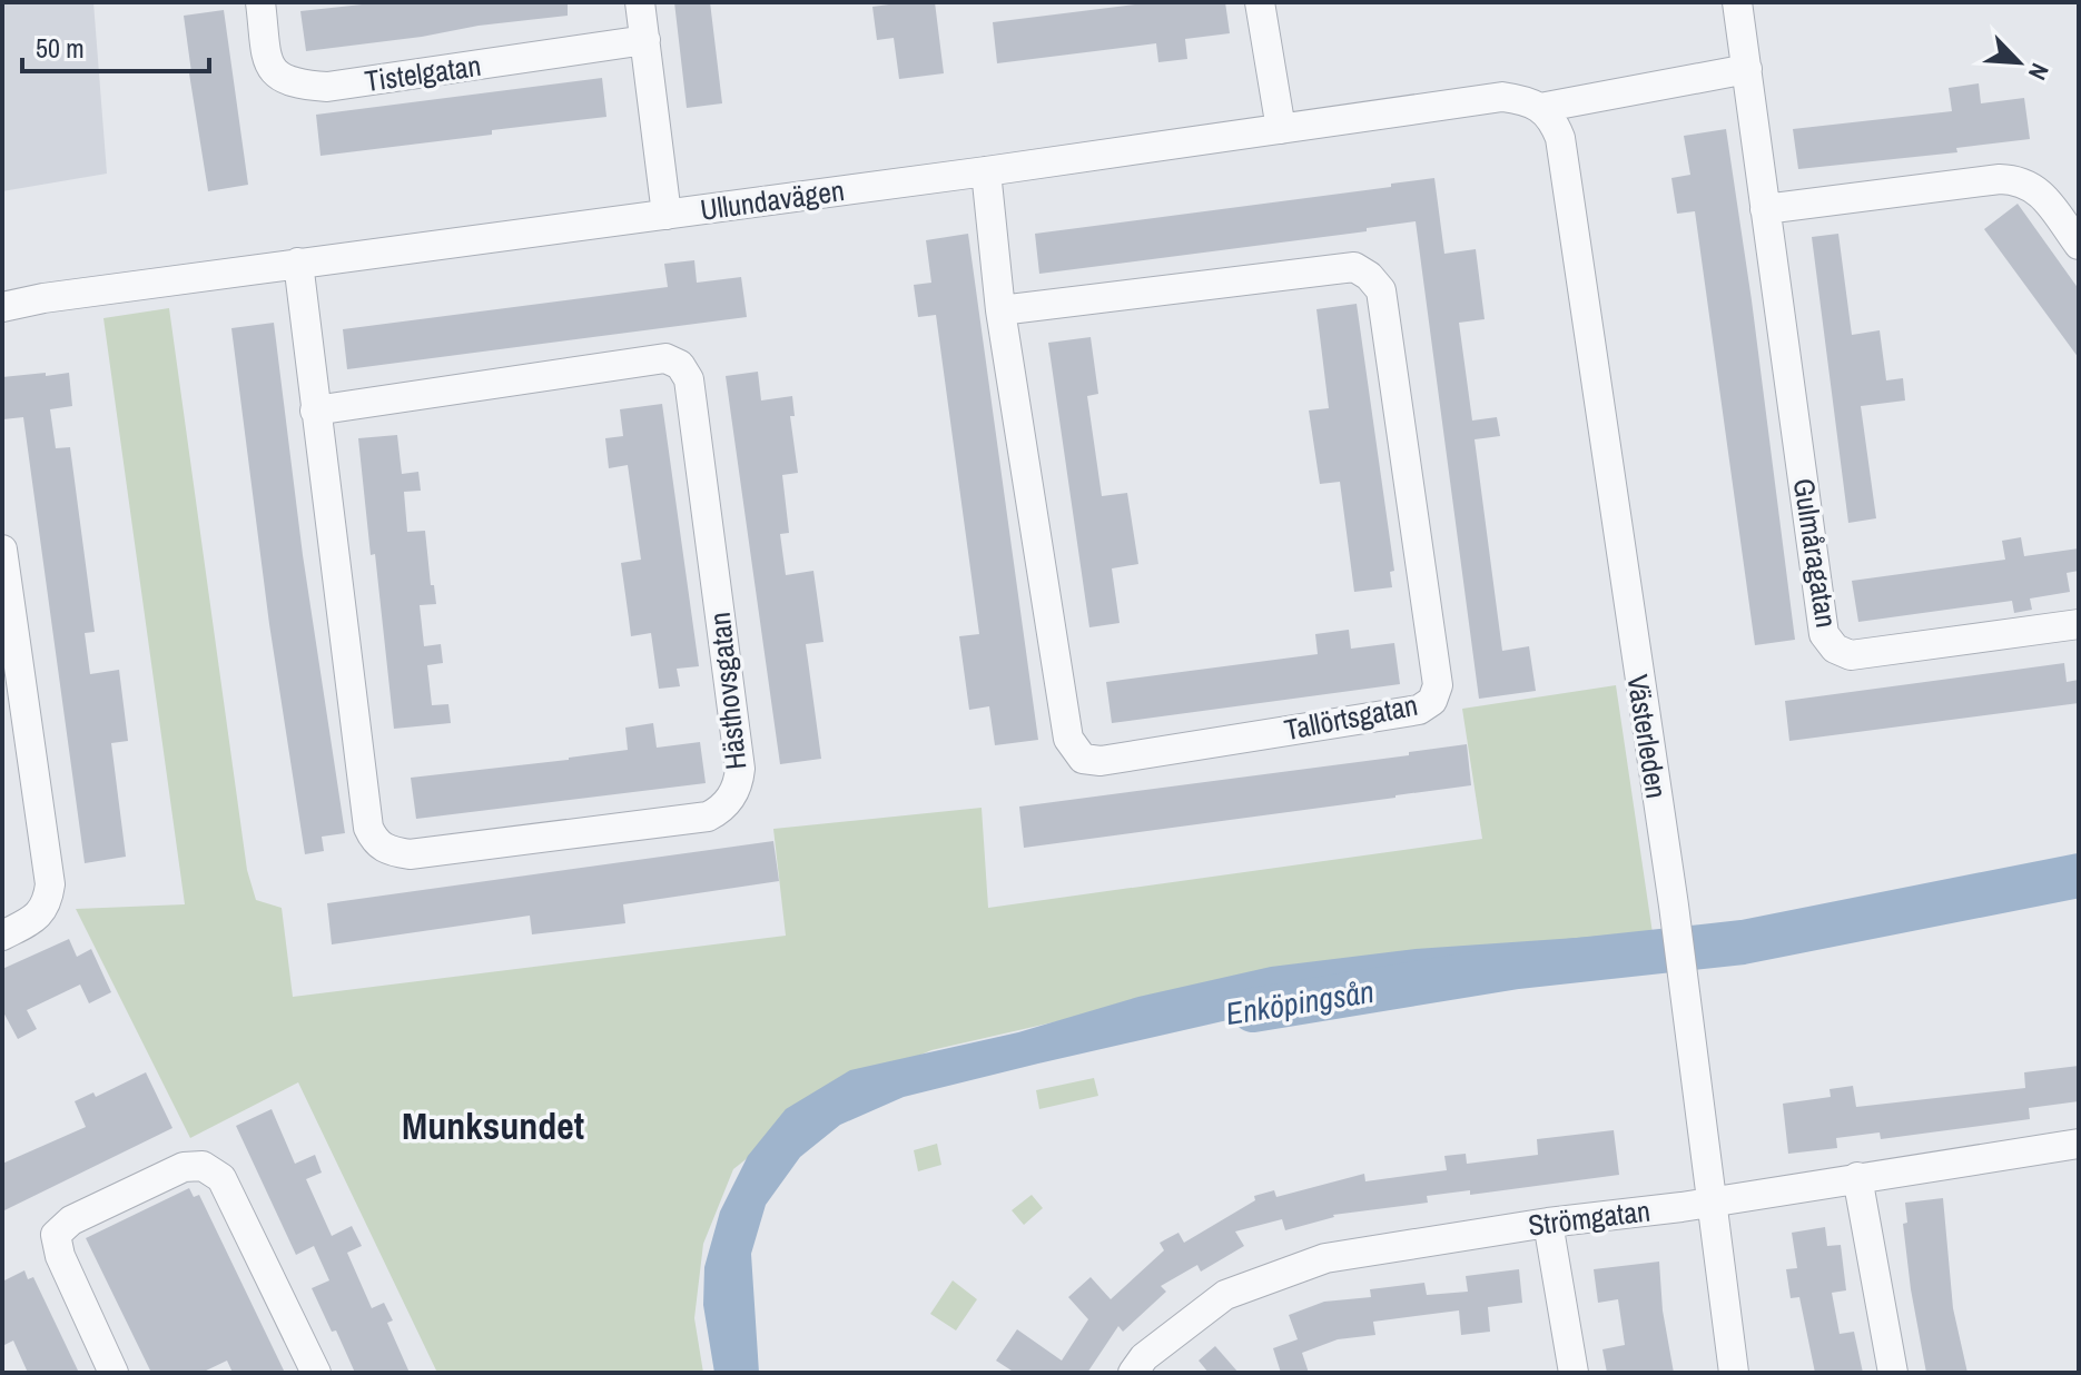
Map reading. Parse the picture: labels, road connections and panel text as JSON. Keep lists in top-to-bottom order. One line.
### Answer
{"streets":{"street":["Tistelgatan","Ullundavägen","Gulmåragatan","Hästhovsgatan","Tallörtsgatan","Västerleden","Strömgatan"]},"crossings":[["Ullundavägen","Hästhovsgatan"],["Ullundavägen","Tallörtsgatan"],["Ullundavägen","Västerleden"],["Västerleden","Strömgatan"]],"districts":["Munksundet"],"water":["Enköpingsån"],"scale_bar":"50 m","north":"bottom right"}
